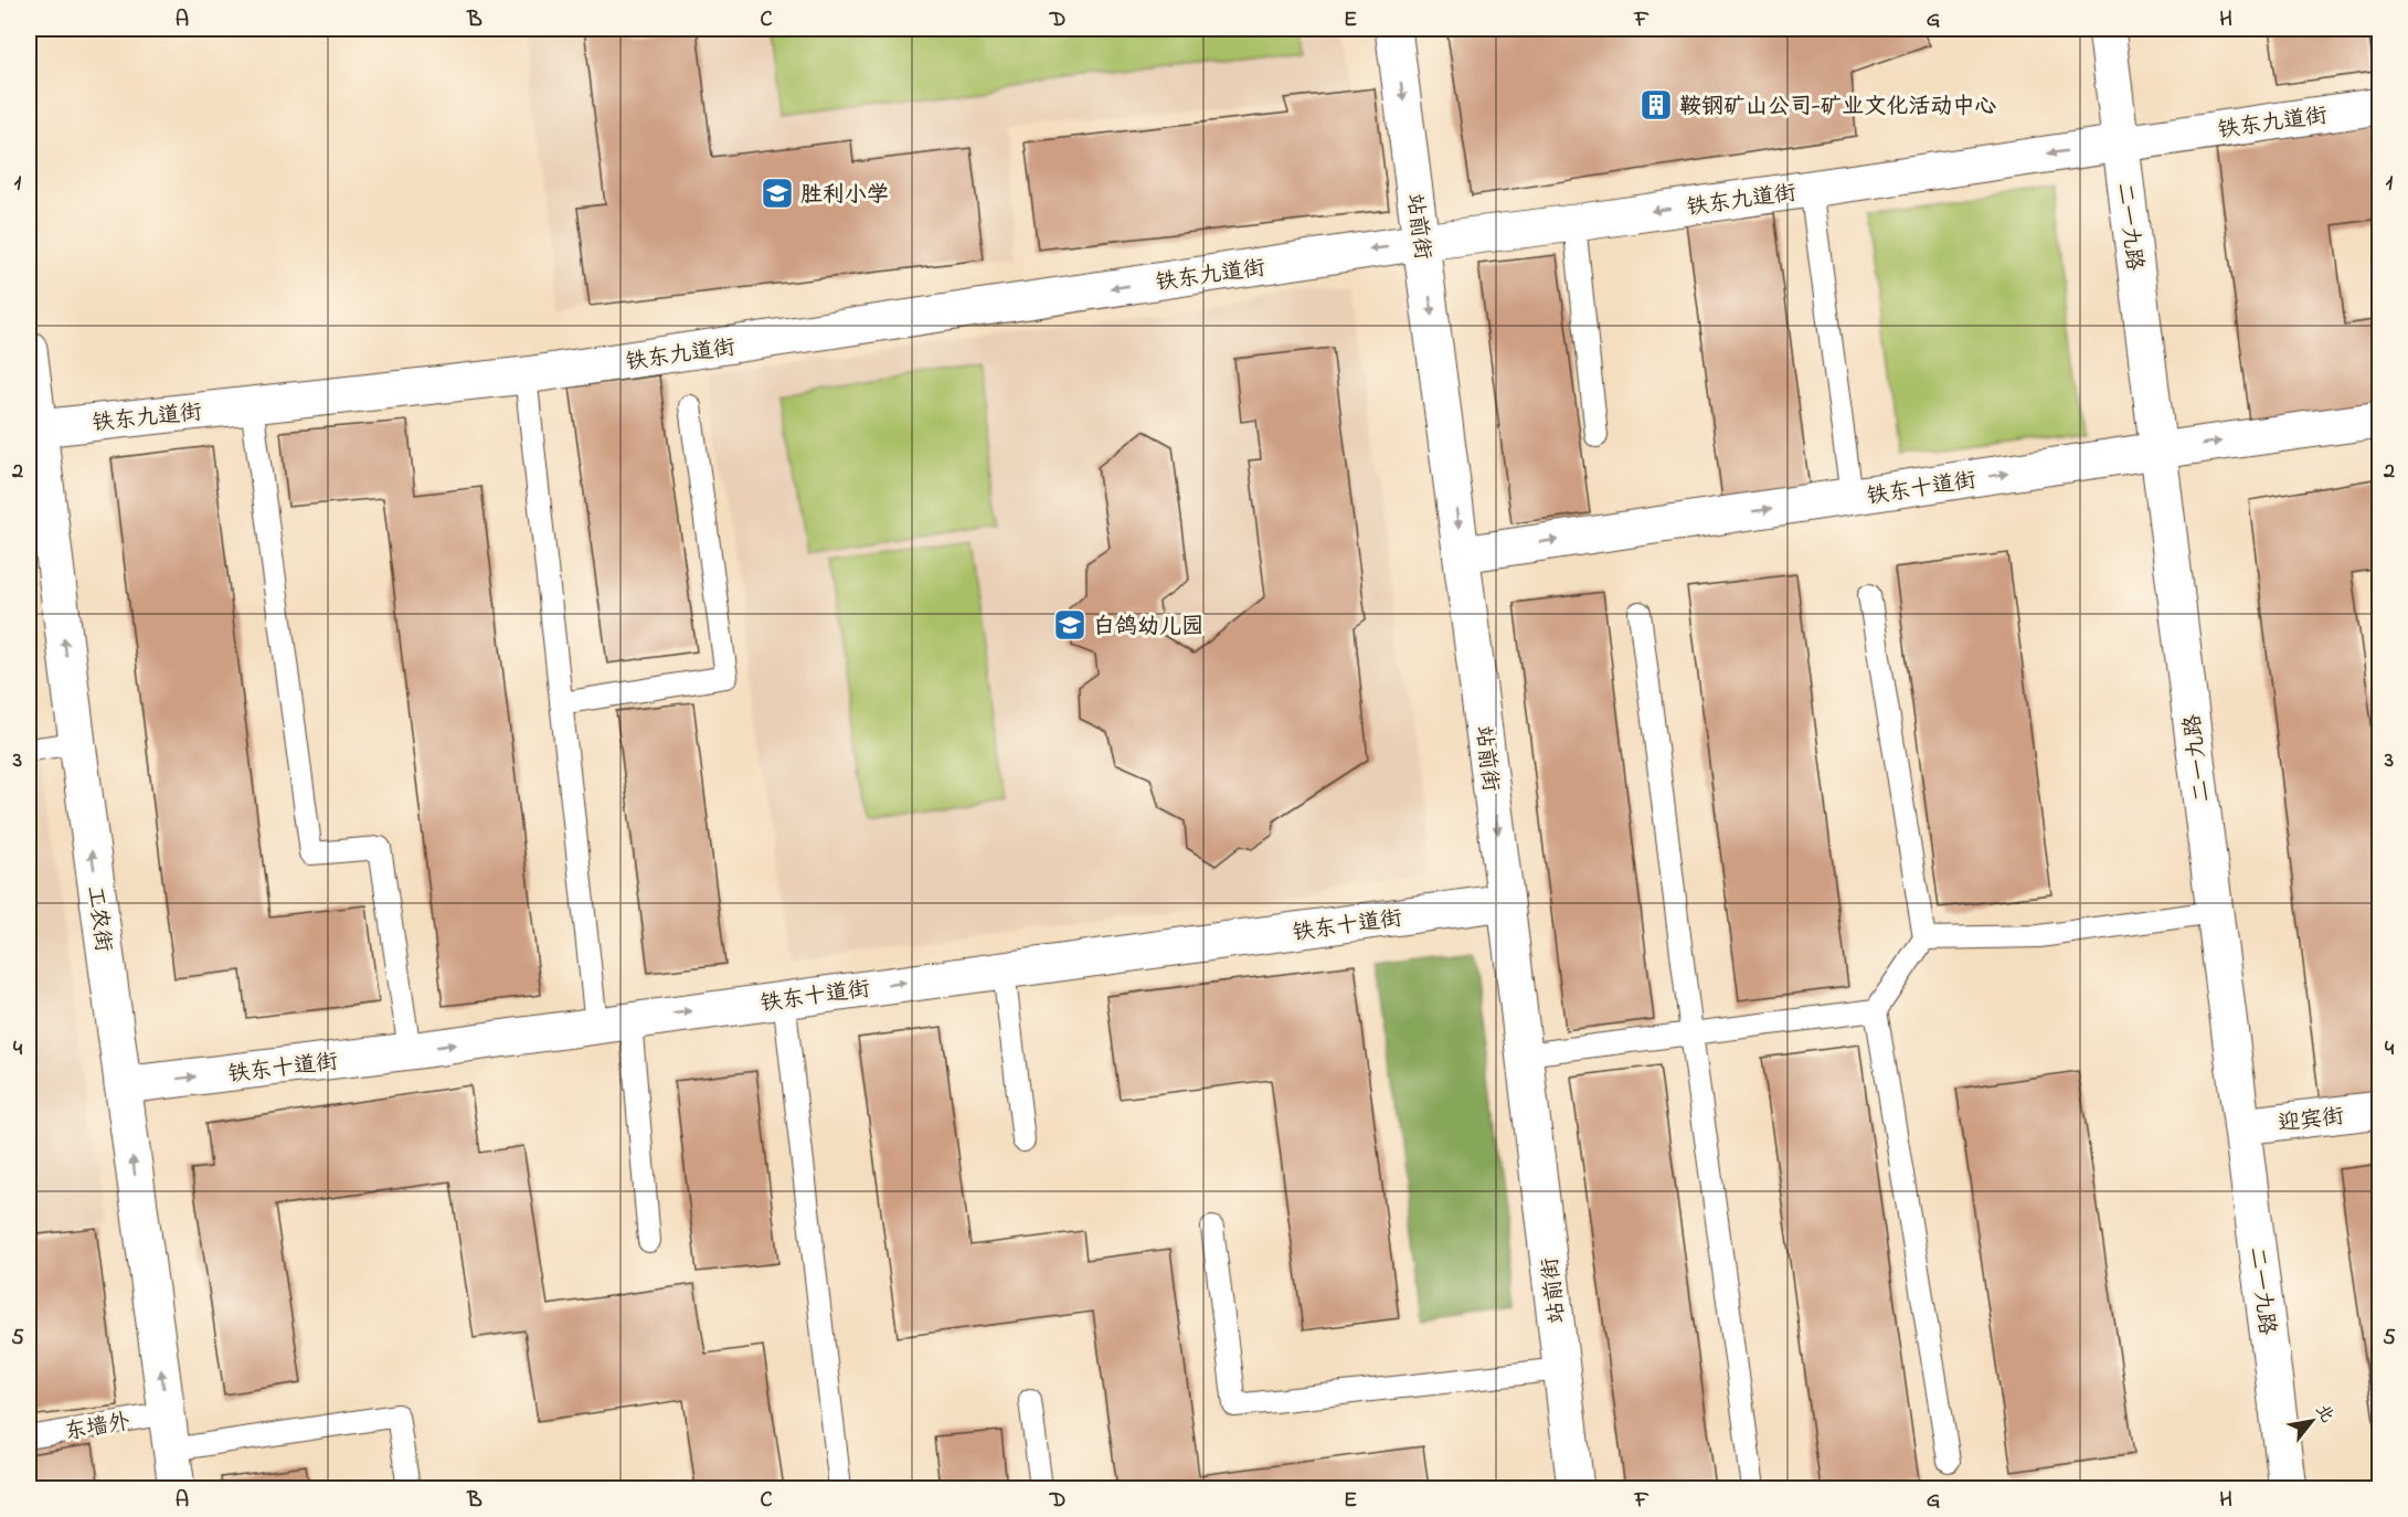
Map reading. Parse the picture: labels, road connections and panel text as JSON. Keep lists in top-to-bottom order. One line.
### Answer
{"streets":{"street":["铁东九道街","站前街","二一九路","铁东十道街","工农街","迎宾街"],"lane":["东墙外"]},"crossings":[["铁东九道街","站前街"],["铁东九道街","二一九路"],["铁东九道街","工农街"],["站前街","铁东十道街"],["二一九路","铁东十道街"],["二一九路","迎宾街"],["铁东十道街","工农街"],["工农街","东墙外"]],"one_way":["铁东九道街","站前街","铁东十道街","工农街"],"places":{"building":["鞍钢矿山公司-矿业文化活动中心"],"school or university":["胜利小学","白鸽幼儿园"]},"north":"top right","grid":{"columns":["A","B","C","D","E","F","G","H"],"rows":["1","2","3","4","5"]}}
